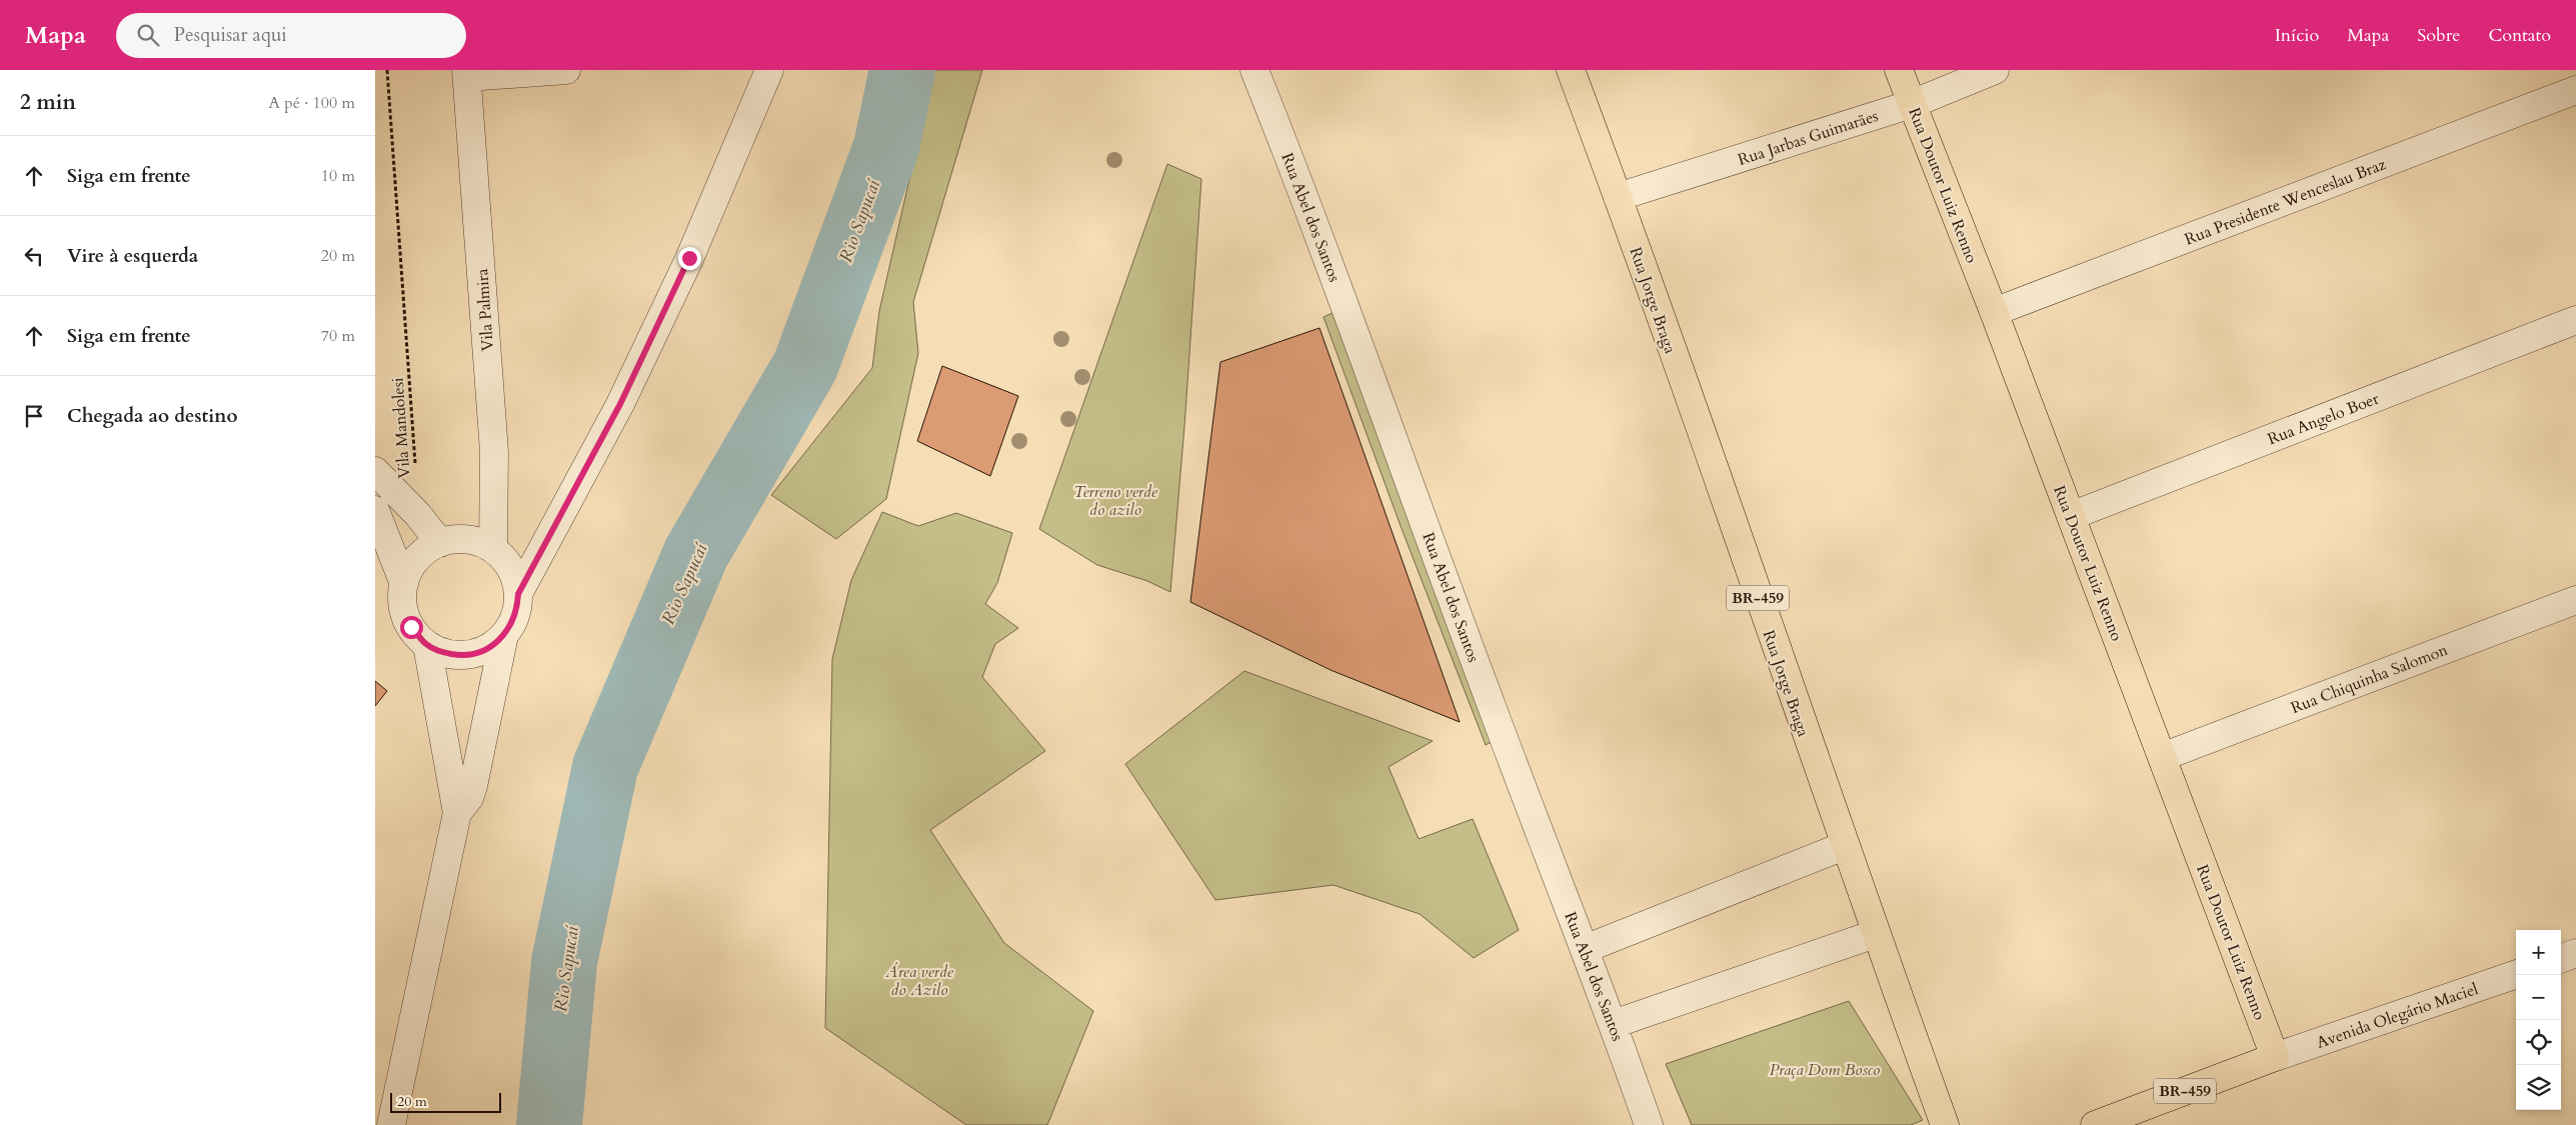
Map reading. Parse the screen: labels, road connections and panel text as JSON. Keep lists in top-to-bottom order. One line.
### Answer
{"streets":{"highway":["Rua Doutor Luiz Renno","Rua Jorge Braga","BR-459"],"street":["Rua Jarbas Guimarães","Rua Presidente Wenceslau Braz","Rua Abel dos Santos","Vila Palmira","Rua Angelo Boer","Rua Chiquinha Salomon","Avenida Olegário Maciel"],"path":["Vila Mandolesi"]},"crossings":[["Rua Jarbas Guimarães","Rua Doutor Luiz Renno"],["Rua Jarbas Guimarães","Rua Jorge Braga"],["Rua Doutor Luiz Renno","Rua Presidente Wenceslau Braz"],["Rua Doutor Luiz Renno","Rua Angelo Boer"],["Rua Doutor Luiz Renno","BR-459"],["Rua Doutor Luiz Renno","Rua Chiquinha Salomon"],["Rua Doutor Luiz Renno","Avenida Olegário Maciel"],["BR-459","Avenida Olegário Maciel"]],"water":["Rio Sapucaí"],"parks":["Terreno verde do azilo","Área verde do Azilo","Praça Dom Bosco"],"scale_bar":"20 m","page":{"header":"Mapa","search":"Pesquisar aqui","nav":["Início","Mapa","Sobre","Contato"],"heading":["2 min","A pé · 100 m"],"list":[["Siga em frente","10 m"],["Vire à esquerda","20 m"],["Siga em frente","70 m"],"Chegada ao destino"],"map_buttons":["+","−"],"scale":"20 m"}}
